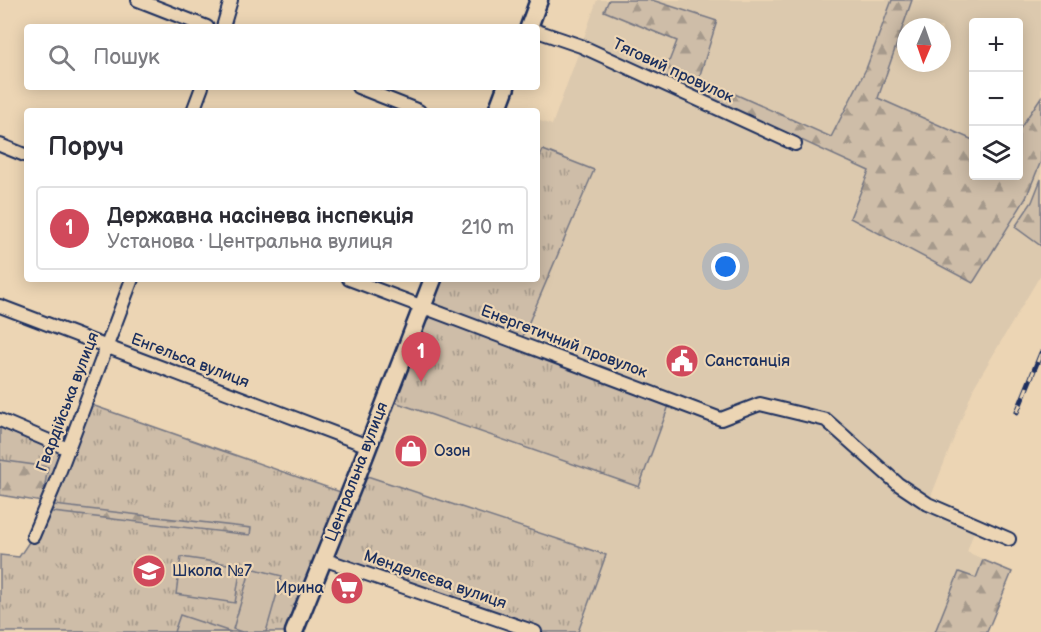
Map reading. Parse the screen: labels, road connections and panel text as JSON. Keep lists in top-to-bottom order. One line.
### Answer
{"streets":{"main road":["Центральна вулиця"],"street":["Тяговий провулок","Енергетичний провулок","Енгельса вулиця","Гвардійська вулиця","Менделєєва вулиця"]},"crossings":[["Енергетичний провулок","Центральна вулиця"],["Енгельса вулиця","Гвардійська вулиця"],["Енгельса вулиця","Центральна вулиця"],["Центральна вулиця","Менделєєва вулиця"]],"places":{"public building":["Санстанція"],"shop":["Озон"],"school or university":["Школа №7"],"supermarket":["Ирина"]},"north":"bottom","page":{"map_buttons":["+","−"],"search":"Пошук","heading":"Поруч","list":[{"mark":"1","name":"Державна насiнева iнспекцiя","note":"Установа · Центральна вулиця","value":"210 m"}],"pins":"1"}}
